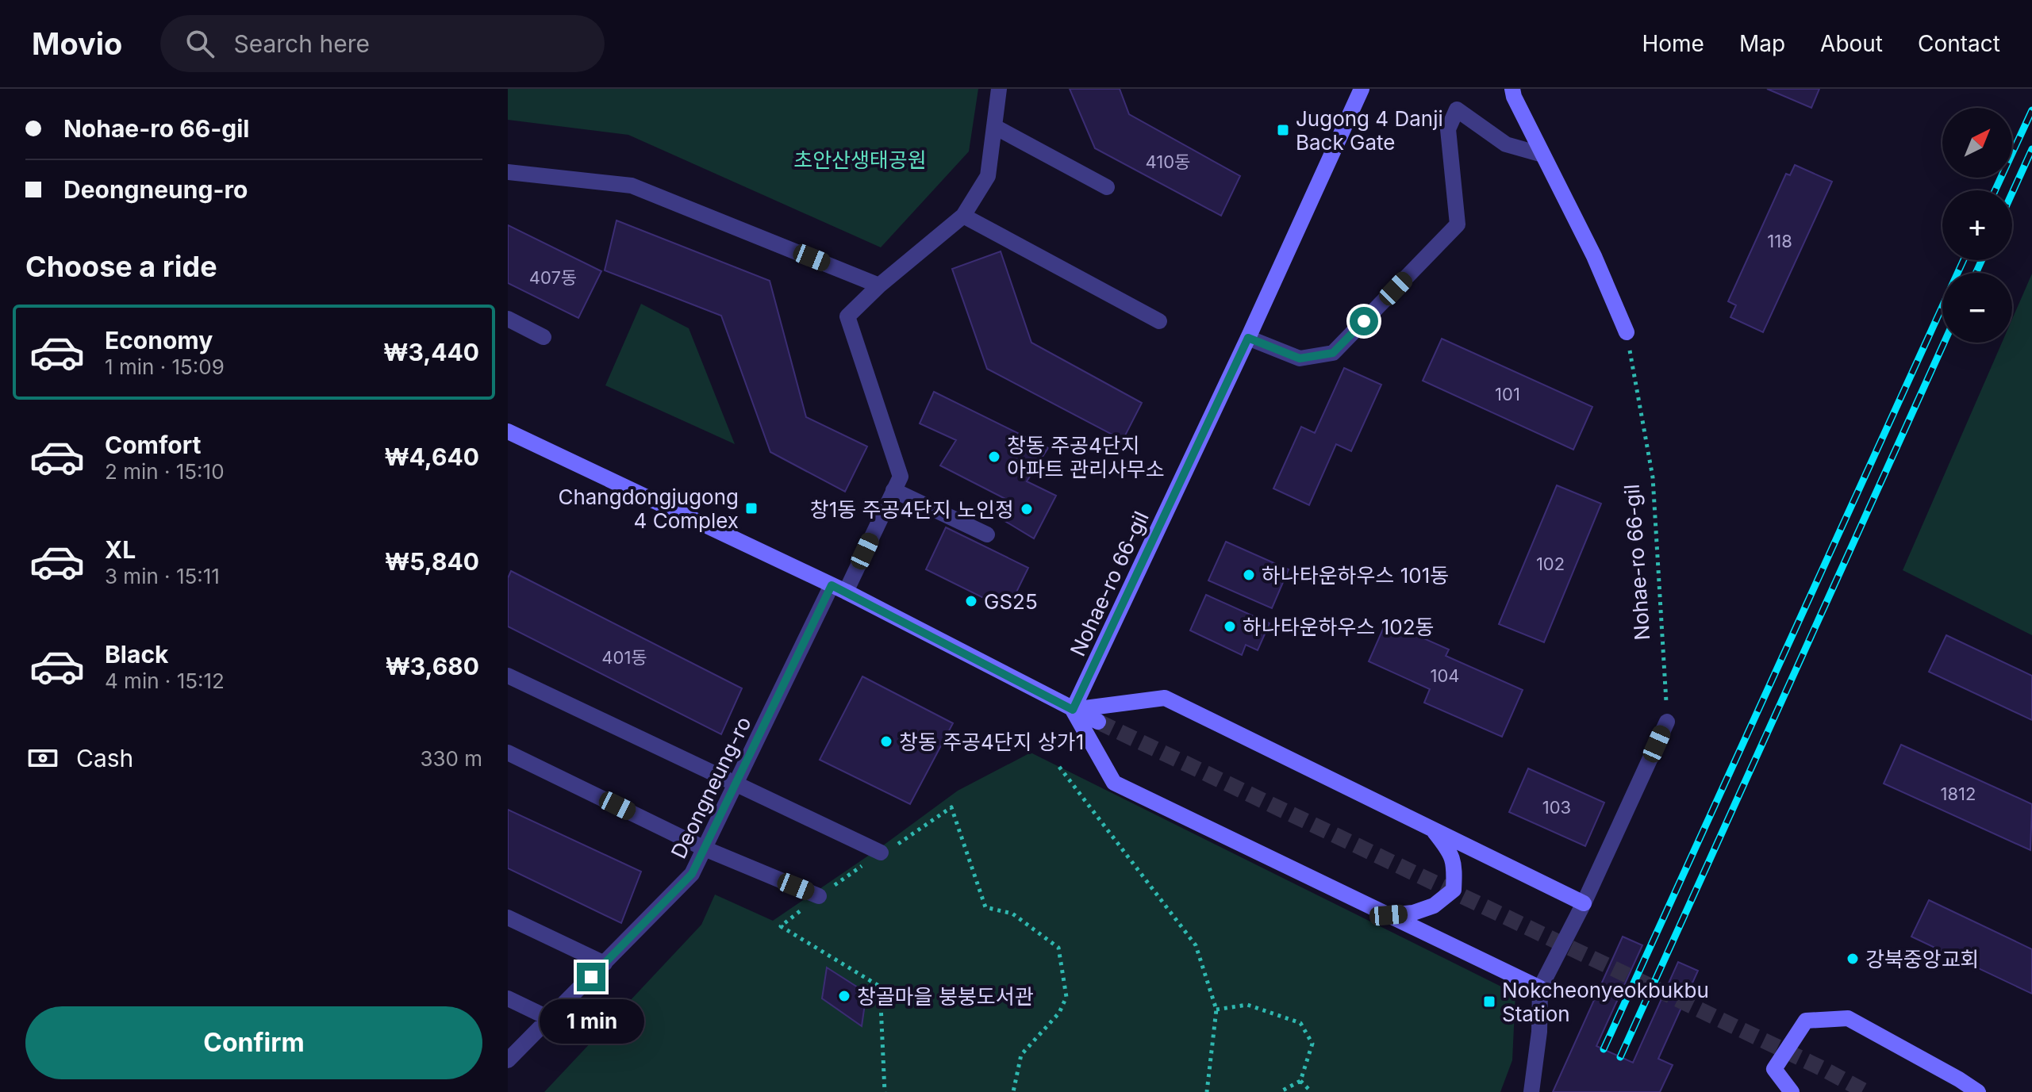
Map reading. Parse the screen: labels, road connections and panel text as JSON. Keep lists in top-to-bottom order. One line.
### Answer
{"streets":{"main road":["Nohae-ro 66-gil"],"street":["Deongneung-ro"]},"parks":["초안산생태공원"],"places":{"transit":["Jugong 4 Danji Back Gate","Changdongjugong 4 Complex","Nokcheonyeokbukbu Station"],"other":["창동 주공4단지 아파트 관리사무소","창1동 주공4단지 노인정","하나타운하우스 101동","GS25","하나타운하우스 102동","창동 주공4단지 상가1","강북중앙교회","창골마을 붕붕도서관"]},"house_numbers":["410동","118","407동","101","102","401동","104","1812","103"],"north":"top right","page":{"header":"Movio","search":"Search here","nav":["Home","Map","About","Contact"],"banner":["Nohae-ro 66-gil","Deongneung-ro"],"map_buttons":["+","−"],"heading":"Choose a ride","list":[{"name":"Economy","note":"1 min · 15:09","value":"₩3,440"},{"name":"Comfort","note":"2 min · 15:10","value":"₩4,640"},{"name":"XL","note":"3 min · 15:11","value":"₩5,840"},{"name":"Black","note":"4 min · 15:12","value":"₩3,680"}],"pay":["Cash","330 m"],"buttons":"Confirm","bubble":"1 min"}}
